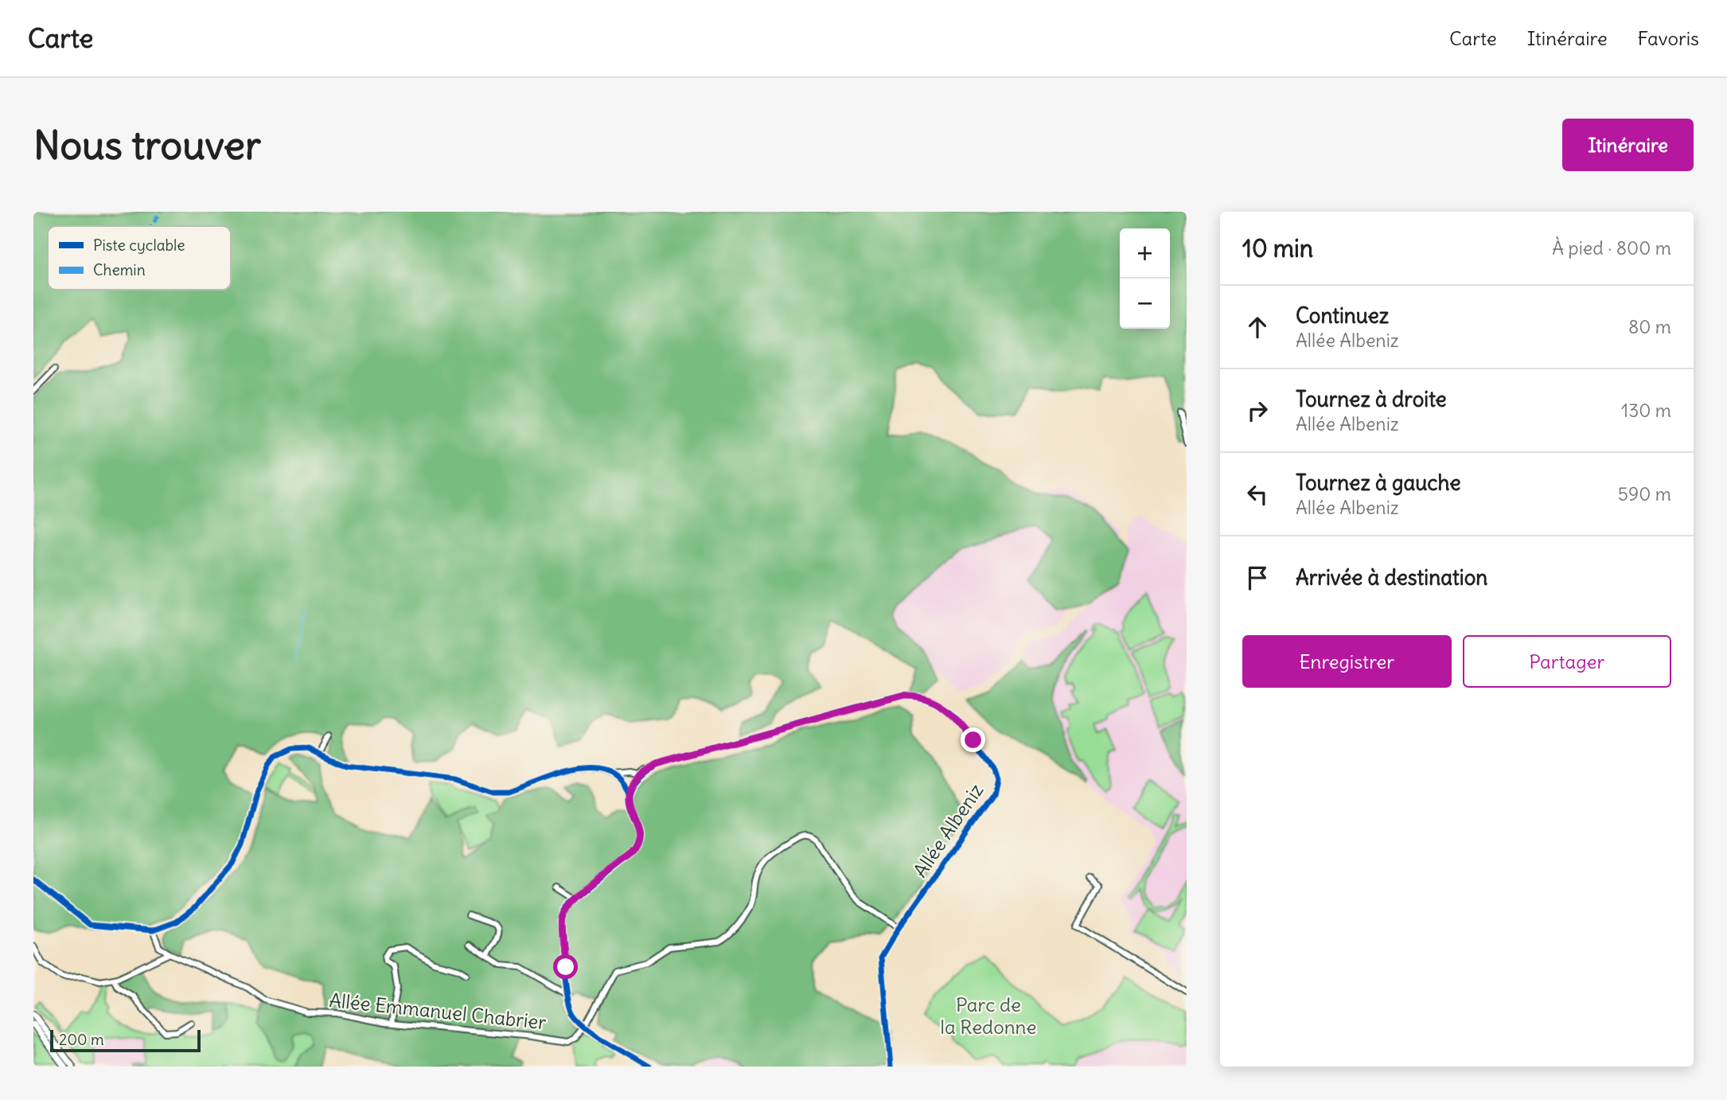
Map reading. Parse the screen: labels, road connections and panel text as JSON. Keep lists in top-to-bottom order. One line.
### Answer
{"streets":{"street":["Allée Albeniz","Allée Emmanuel Chabrier"]},"crossings":[["Allée Albeniz","Allée Emmanuel Chabrier"]],"parks":["Parc de la Redonne"],"legend":["Piste cyclable","Chemin"],"scale_bar":"200 m","page":{"header":"Carte","nav":["Carte","Itinéraire","Favoris"],"buttons":["Itinéraire",["Enregistrer","Partager"]],"title":"Nous trouver","heading":["10 min","À pied · 800 m"],"map_buttons":["+","−"],"list":[["Continuez","Allée Albeniz","80 m"],["Tournez à droite","Allée Albeniz","130 m"],["Tournez à gauche","Allée Albeniz","590 m"],"Arrivée à destination"],"scale":"200 m"}}
